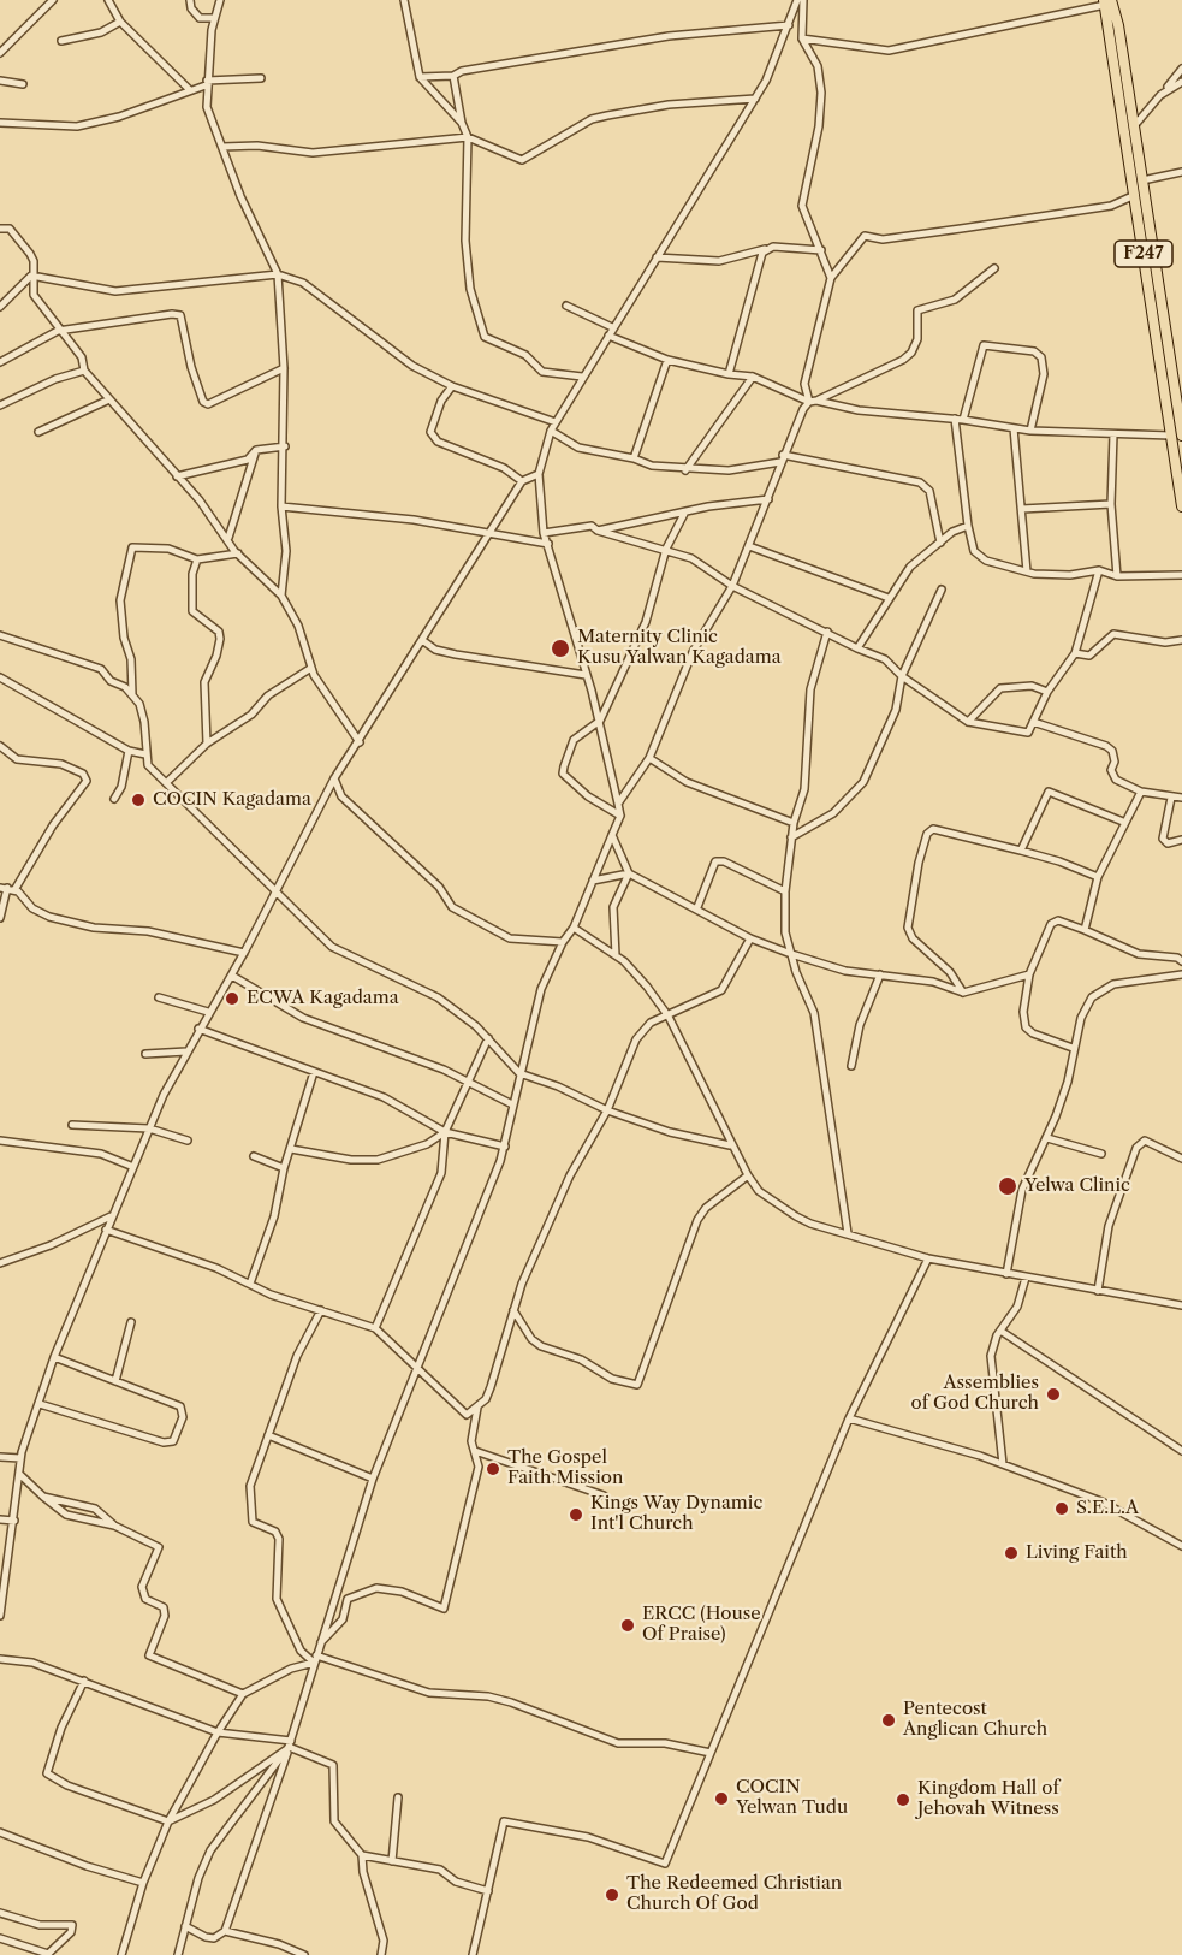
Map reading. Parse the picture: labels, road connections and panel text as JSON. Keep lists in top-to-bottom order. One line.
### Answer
{"streets":{"main road":["F247"]},"places":["Maternity Clinic Kusu Yalwan Kagadama","COCIN Kagadama","ECWA Kagadama","Yelwa Clinic","Assemblies of God Church","The Gospel Faith Mission","S.E.L.A","Kings Way Dynamic Int'l Church","Living Faith","ERCC (House Of Praise)","Pentecost Anglican Church","COCIN Yelwan Tudu","Kingdom Hall of Jehovah Witness","The Redeemed Christian Church Of God"]}
